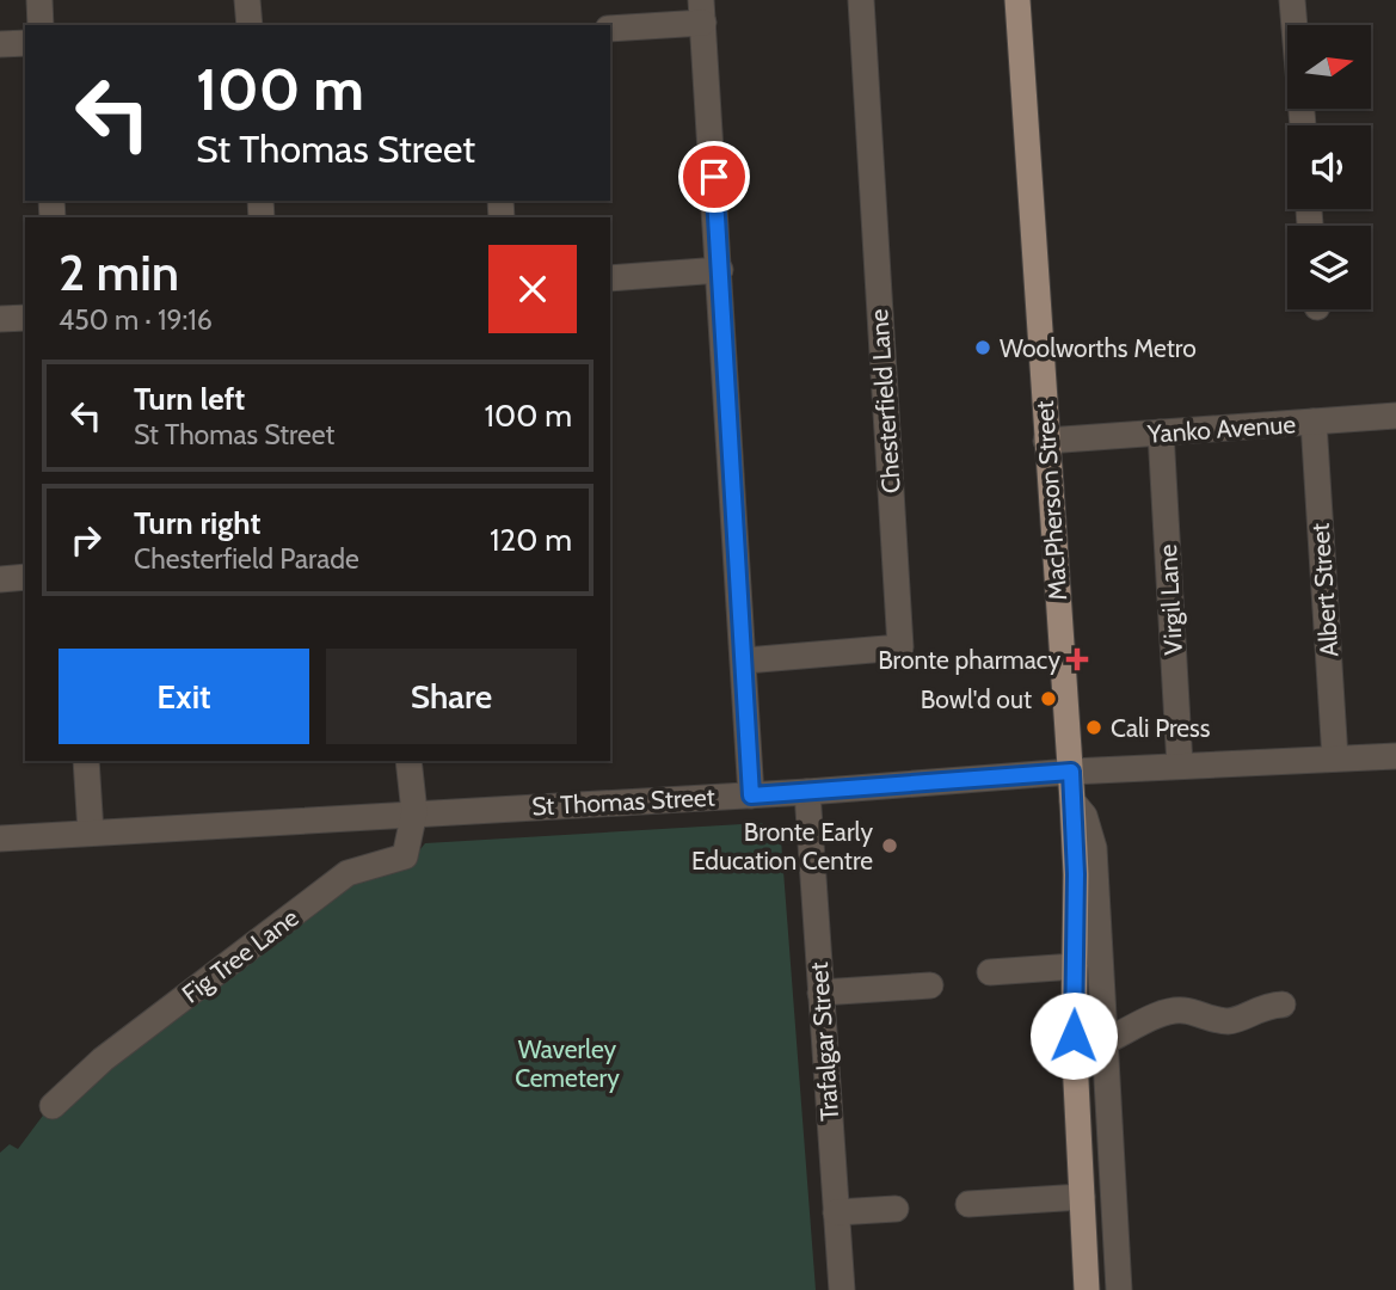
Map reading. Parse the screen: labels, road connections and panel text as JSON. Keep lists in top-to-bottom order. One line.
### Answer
{"streets":{"main road":["MacPherson Street"],"street":["Chesterfield Lane","Yanko Avenue","Albert Street","Virgil Lane","St Thomas Street","Fig Tree Lane","Trafalgar Street"]},"crossings":[["Yanko Avenue","MacPherson Street"],["Yanko Avenue","Albert Street"],["Yanko Avenue","Virgil Lane"],["MacPherson Street","St Thomas Street"],["Albert Street","St Thomas Street"],["Virgil Lane","St Thomas Street"],["St Thomas Street","Fig Tree Lane"],["St Thomas Street","Trafalgar Street"]],"parks":["Waverley Cemetery"],"places":{"other":["Woolworths Metro","Bowl'd out","Cali Press","Bronte Early Education Centre"],"health":["Bronte pharmacy"]},"north":"right","page":{"turn":["100 m","St Thomas Street"],"heading":["2 min","450 m · 19:16"],"list":[{"name":"Turn left","note":"St Thomas Street","value":"100 m"},{"name":"Turn right","note":"Chesterfield Parade","value":"120 m"}],"buttons":["Exit","Share"]}}
